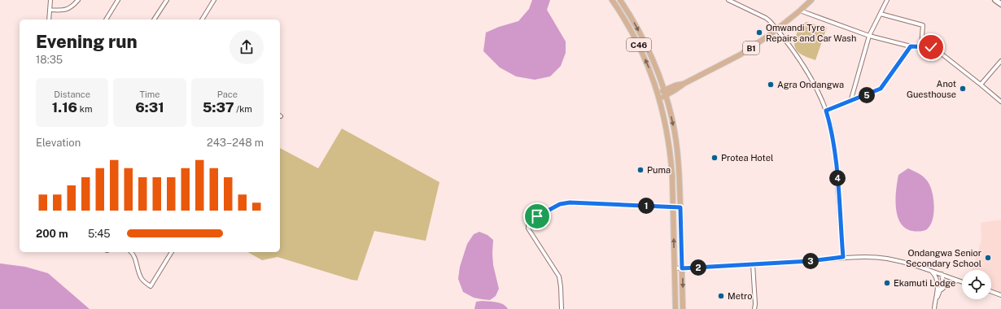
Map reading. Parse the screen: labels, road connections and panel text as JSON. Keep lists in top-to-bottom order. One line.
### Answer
{"streets":{"main road":["C46","B1"]},"crossings":[["C46","B1"]],"places":["Omwandi Tyre Repairs and Car Wash","Agra Ondangwa","Anot Guesthouse","Protea Hotel","Puma","Ondangwa Senior Secondary School","Ekamuti Lodge","Metro"],"page":{"heading":["Evening run","18:35"],"stats":[["Distance","1.16 km"],["Time","6:31"],["Pace","5:37 /km"]],"pins":["5","4","1","3","2"],"chart":["Elevation","243–248 m"],"list":[{"name":"200 m","note":"5:45"}]}}
